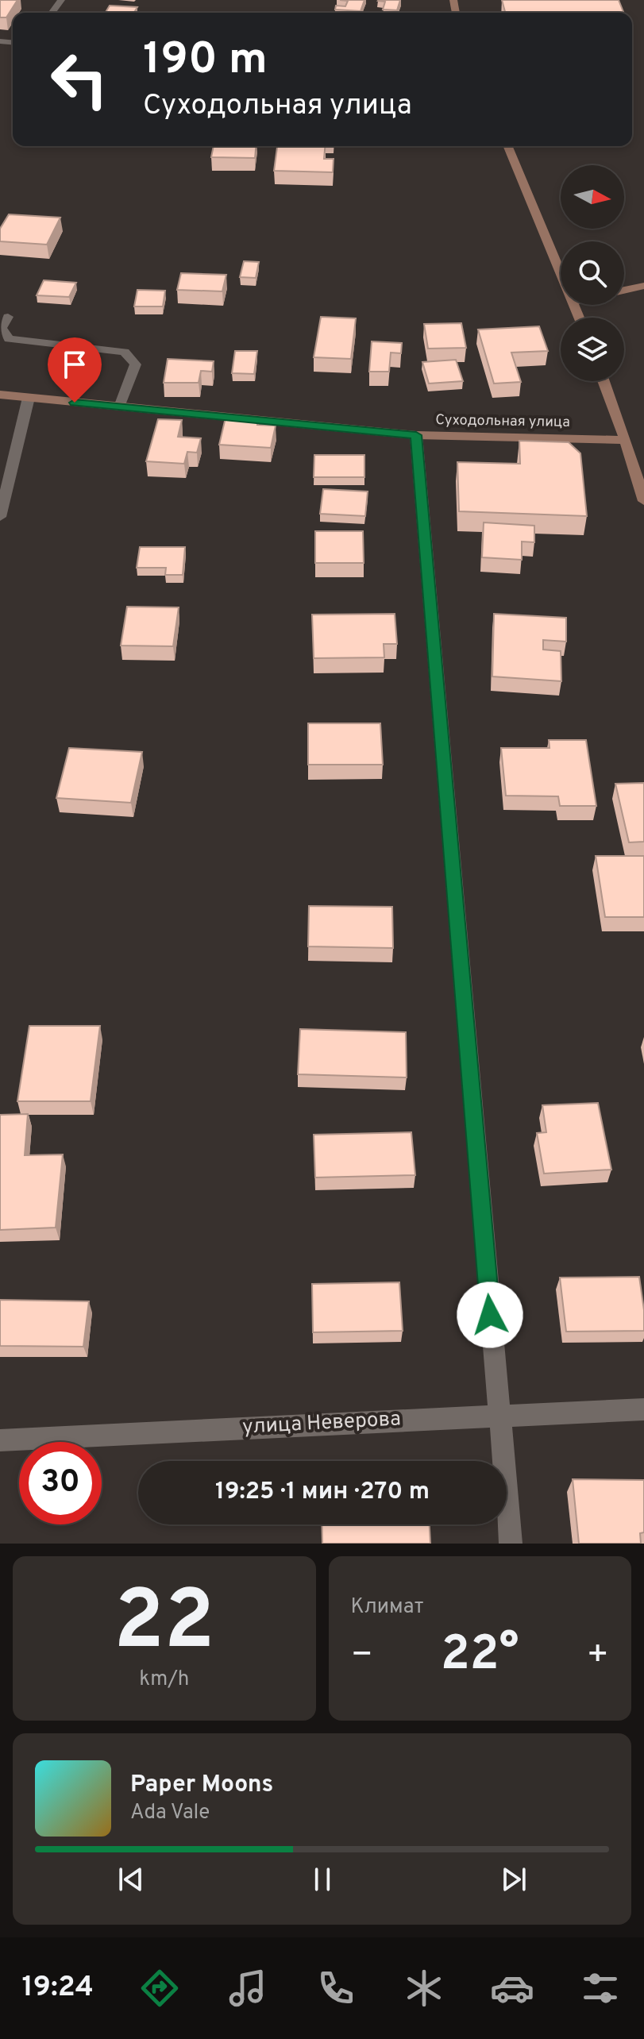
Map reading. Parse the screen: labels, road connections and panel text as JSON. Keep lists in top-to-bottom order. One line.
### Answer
{"streets":{"street":["Суходольная улица","улица Неверова"]},"north":"right","page":{"turn":["190 m","Суходольная улица"],"limit":"30","trip":"19:25 · 1 мин · 270 m","tile":[["22","km/h"],"Климат"],"heat":["−","22°","+"],"song":["Paper Moons","Ada Vale"],"tabs":"19:24"}}
